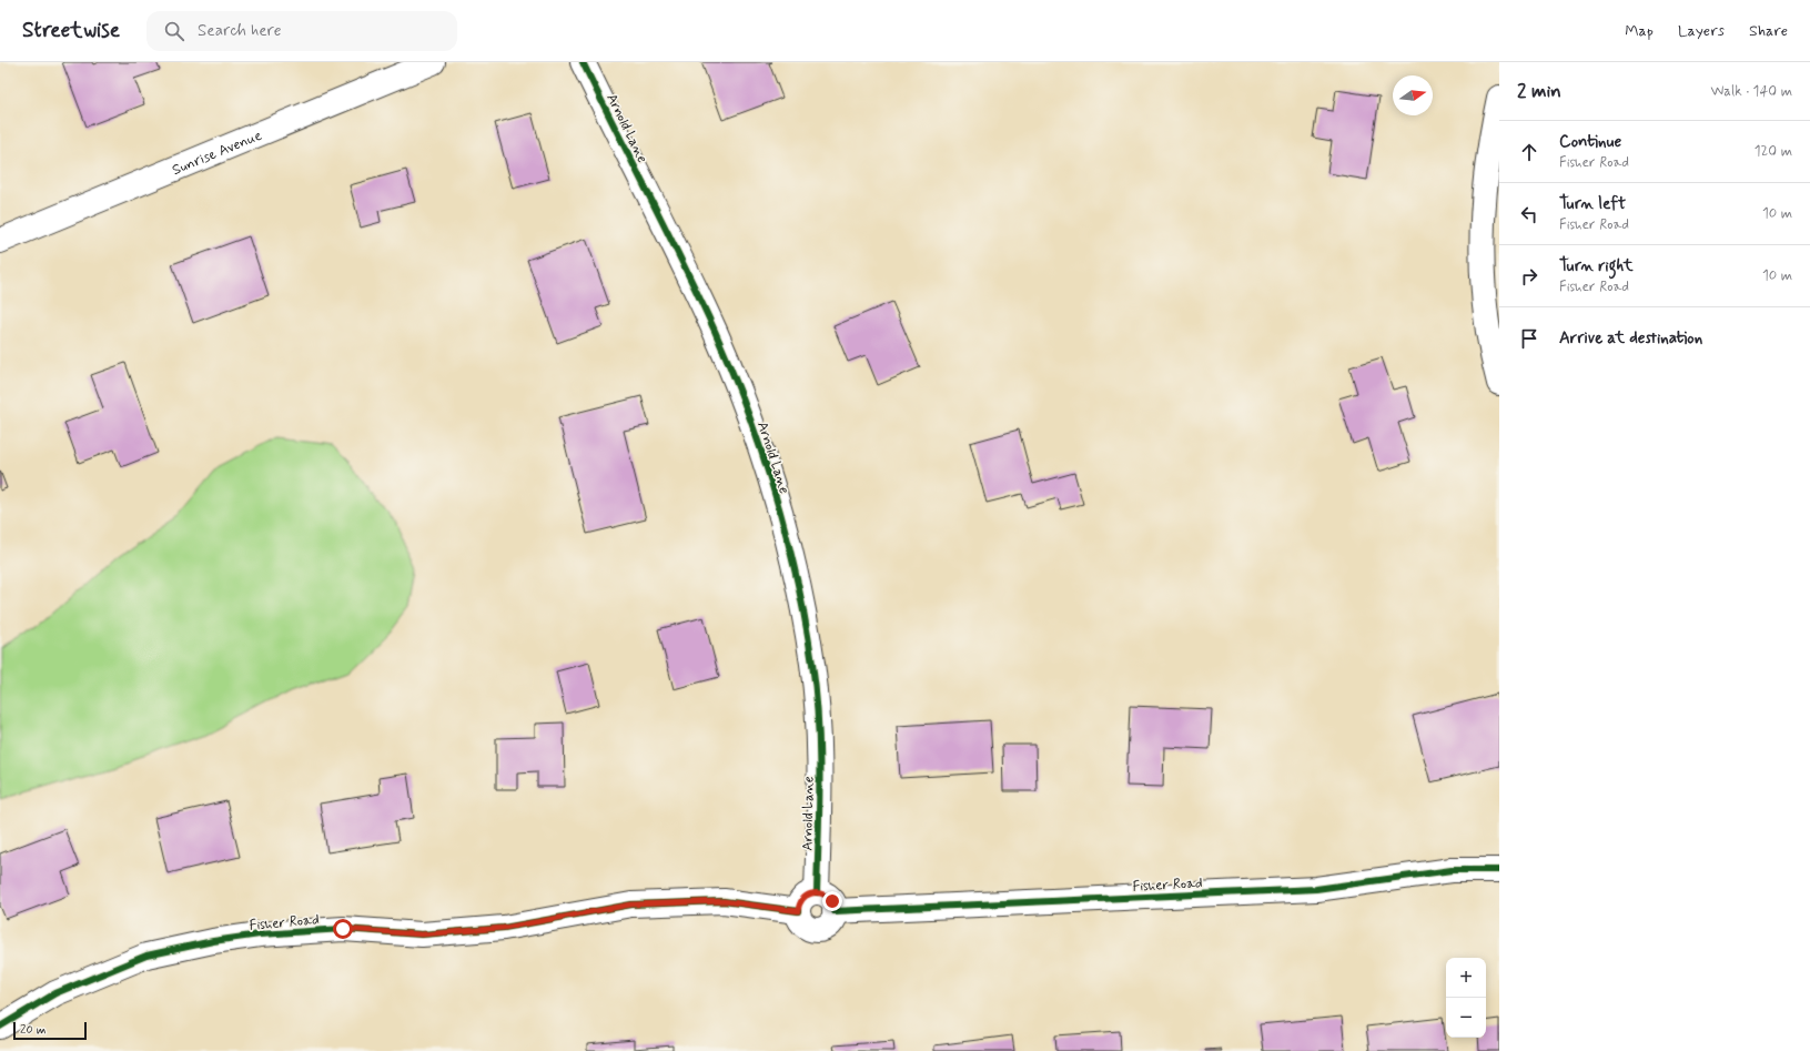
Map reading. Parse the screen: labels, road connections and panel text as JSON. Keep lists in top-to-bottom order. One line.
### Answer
{"streets":{"street":["Arnold Lane","Sunrise Avenue","Fisher Road"]},"crossings":[["Arnold Lane","Fisher Road"]],"scale_bar":"20 m","north":"right","page":{"header":"Streetwise","search":"Search here","nav":["Map","Layers","Share"],"heading":["2 min","Walk · 140 m"],"list":[["Continue","Fisher Road","120 m"],["Turn left","Fisher Road","10 m"],["Turn right","Fisher Road","10 m"],"Arrive at destination"],"map_buttons":["+","−"],"scale":"20 m"}}
